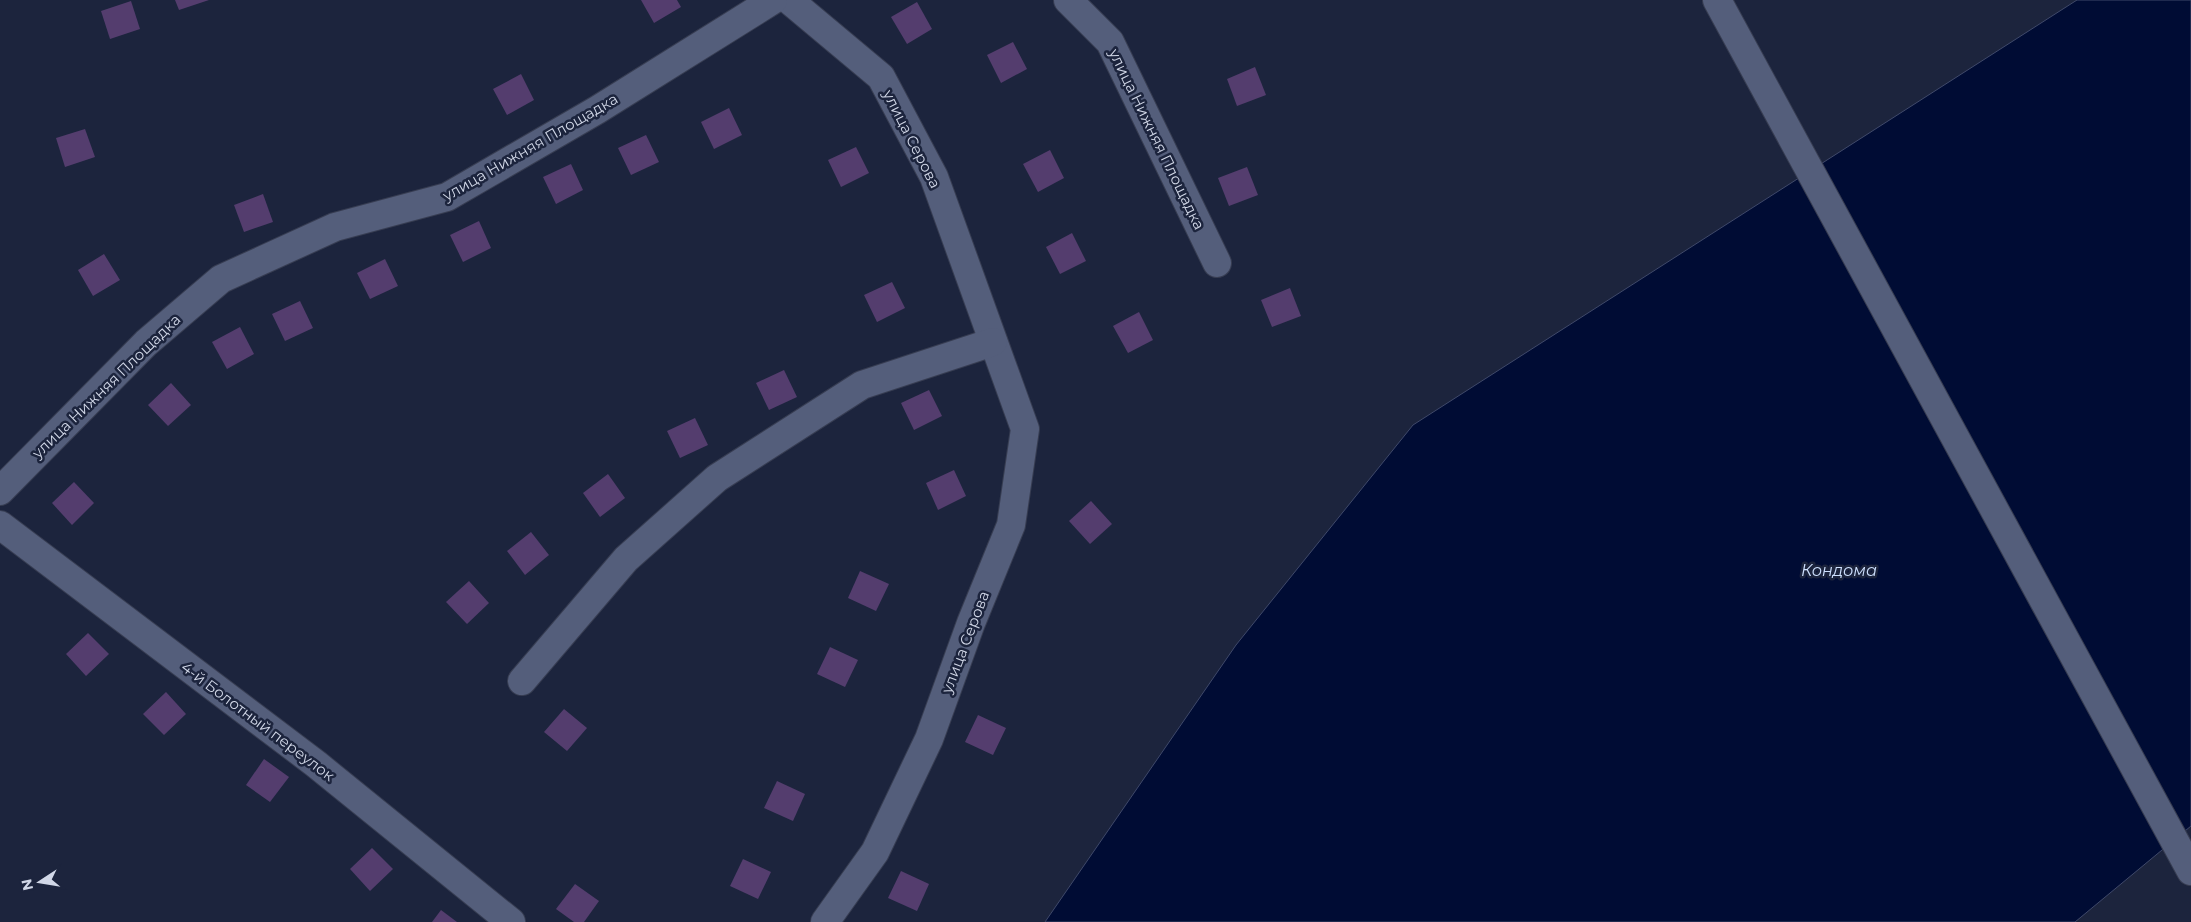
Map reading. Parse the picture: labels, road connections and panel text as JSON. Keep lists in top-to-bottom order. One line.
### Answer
{"streets":{"street":["улица Серова","улица Нижняя Площадка","4-й Болотный переулок"]},"water":["Кондома"],"north":"left"}
